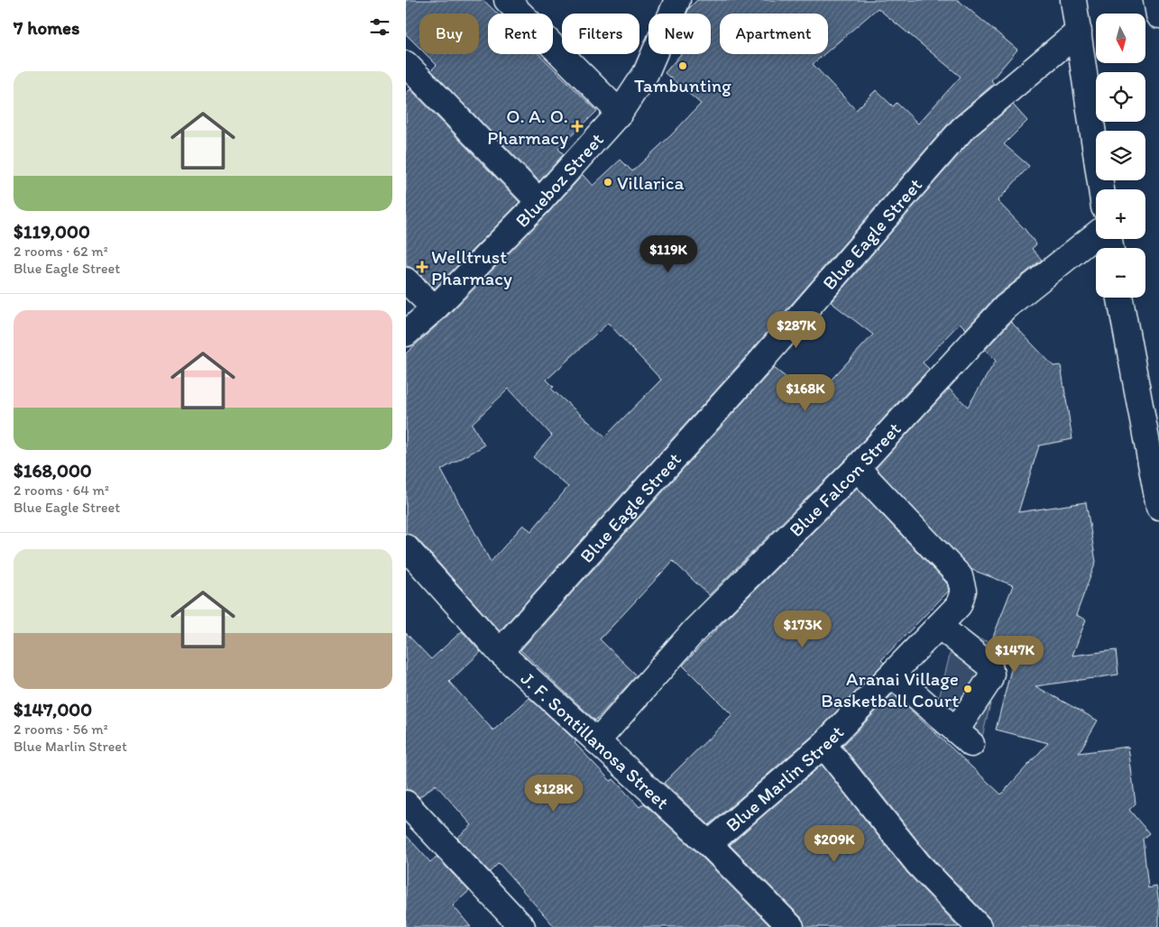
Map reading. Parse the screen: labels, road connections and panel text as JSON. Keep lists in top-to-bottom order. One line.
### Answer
{"streets":{"street":["Blueboz Street","Blue Eagle Street","Blue Falcon Street","J. F. Sontillanosa Street","Blue Marlin Street"]},"crossings":[["Blue Eagle Street","J. F. Sontillanosa Street"],["Blue Falcon Street","J. F. Sontillanosa Street"],["Blue Falcon Street","Blue Marlin Street"],["J. F. Sontillanosa Street","Blue Marlin Street"]],"places":{"other":["Tambunting","Villarica","Aranai Village Basketball Court"],"health":["O. A. O. Pharmacy","Welltrust Pharmacy"]},"north":"bottom","page":{"heading":"7 homes","map_buttons":["+","−"],"chip":["Buy","Rent","Filters","New","Apartment"],"list":[{"name":"$119,000","note":"2 rooms · 62 m² · Blue Eagle Street"},{"name":"$168,000","note":"2 rooms · 64 m² · Blue Eagle Street"},{"name":"$147,000","note":"2 rooms · 56 m² · Blue Marlin Street"}],"price":["$119K","$287K","$168K","$173K","$147K","$128K","$209K"]}}
